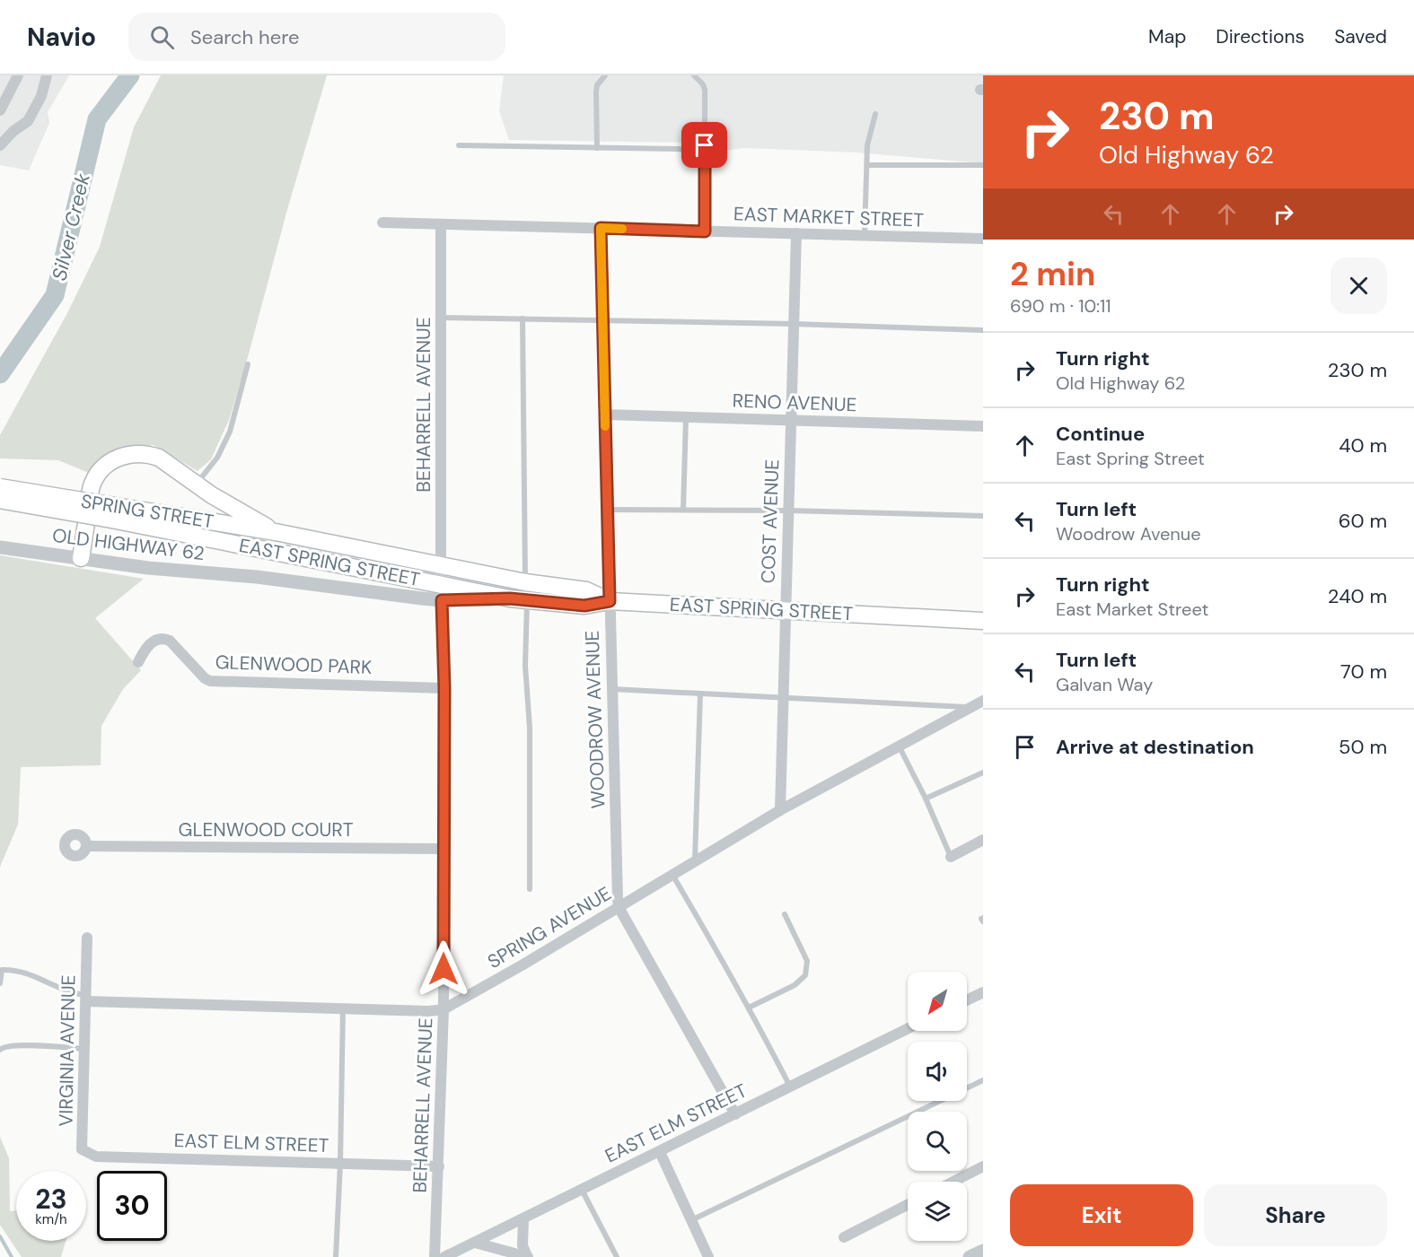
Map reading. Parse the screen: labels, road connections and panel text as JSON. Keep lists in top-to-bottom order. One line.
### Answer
{"streets":{"main road":["SPRING STREET","EAST SPRING STREET"],"street":["EAST MARKET STREET","RENO AVENUE","BEHARRELL AVENUE","COST AVENUE","OLD HIGHWAY 62","GLENWOOD PARK","WOODROW AVENUE","GLENWOOD COURT","SPRING AVENUE","VIRGINIA AVENUE","EAST ELM STREET"]},"crossings":[["EAST MARKET STREET","BEHARRELL AVENUE"],["EAST MARKET STREET","COST AVENUE"],["EAST MARKET STREET","WOODROW AVENUE"],["RENO AVENUE","COST AVENUE"],["RENO AVENUE","WOODROW AVENUE"],["BEHARRELL AVENUE","SPRING STREET"],["BEHARRELL AVENUE","OLD HIGHWAY 62"],["BEHARRELL AVENUE","EAST SPRING STREET"],["BEHARRELL AVENUE","GLENWOOD PARK"],["BEHARRELL AVENUE","GLENWOOD COURT"],["BEHARRELL AVENUE","SPRING AVENUE"],["BEHARRELL AVENUE","EAST ELM STREET"],["SPRING STREET","EAST SPRING STREET"],["SPRING STREET","WOODROW AVENUE"],["COST AVENUE","EAST SPRING STREET"],["COST AVENUE","SPRING AVENUE"],["OLD HIGHWAY 62","EAST SPRING STREET"],["EAST SPRING STREET","WOODROW AVENUE"],["WOODROW AVENUE","SPRING AVENUE"],["WOODROW AVENUE","EAST ELM STREET"],["SPRING AVENUE","VIRGINIA AVENUE"],["VIRGINIA AVENUE","EAST ELM STREET"]],"water":["Silver Creek"],"north":"bottom left","page":{"header":"Navio","search":"Search here","nav":["Map","Directions","Saved"],"turn":["230 m","Old Highway 62"],"heading":["2 min","690 m · 10:11"],"list":[{"name":"Turn right","note":"Old Highway 62","value":"230 m"},{"name":"Continue","note":"East Spring Street","value":"40 m"},{"name":"Turn left","note":"Woodrow Avenue","value":"60 m"},{"name":"Turn right","note":"East Market Street","value":"240 m"},{"name":"Turn left","note":"Galvan Way","value":"70 m"},{"name":"Arrive at destination","value":"50 m"}],"speed":"23 km/h","limit":"30","buttons":["Exit","Share"]}}
